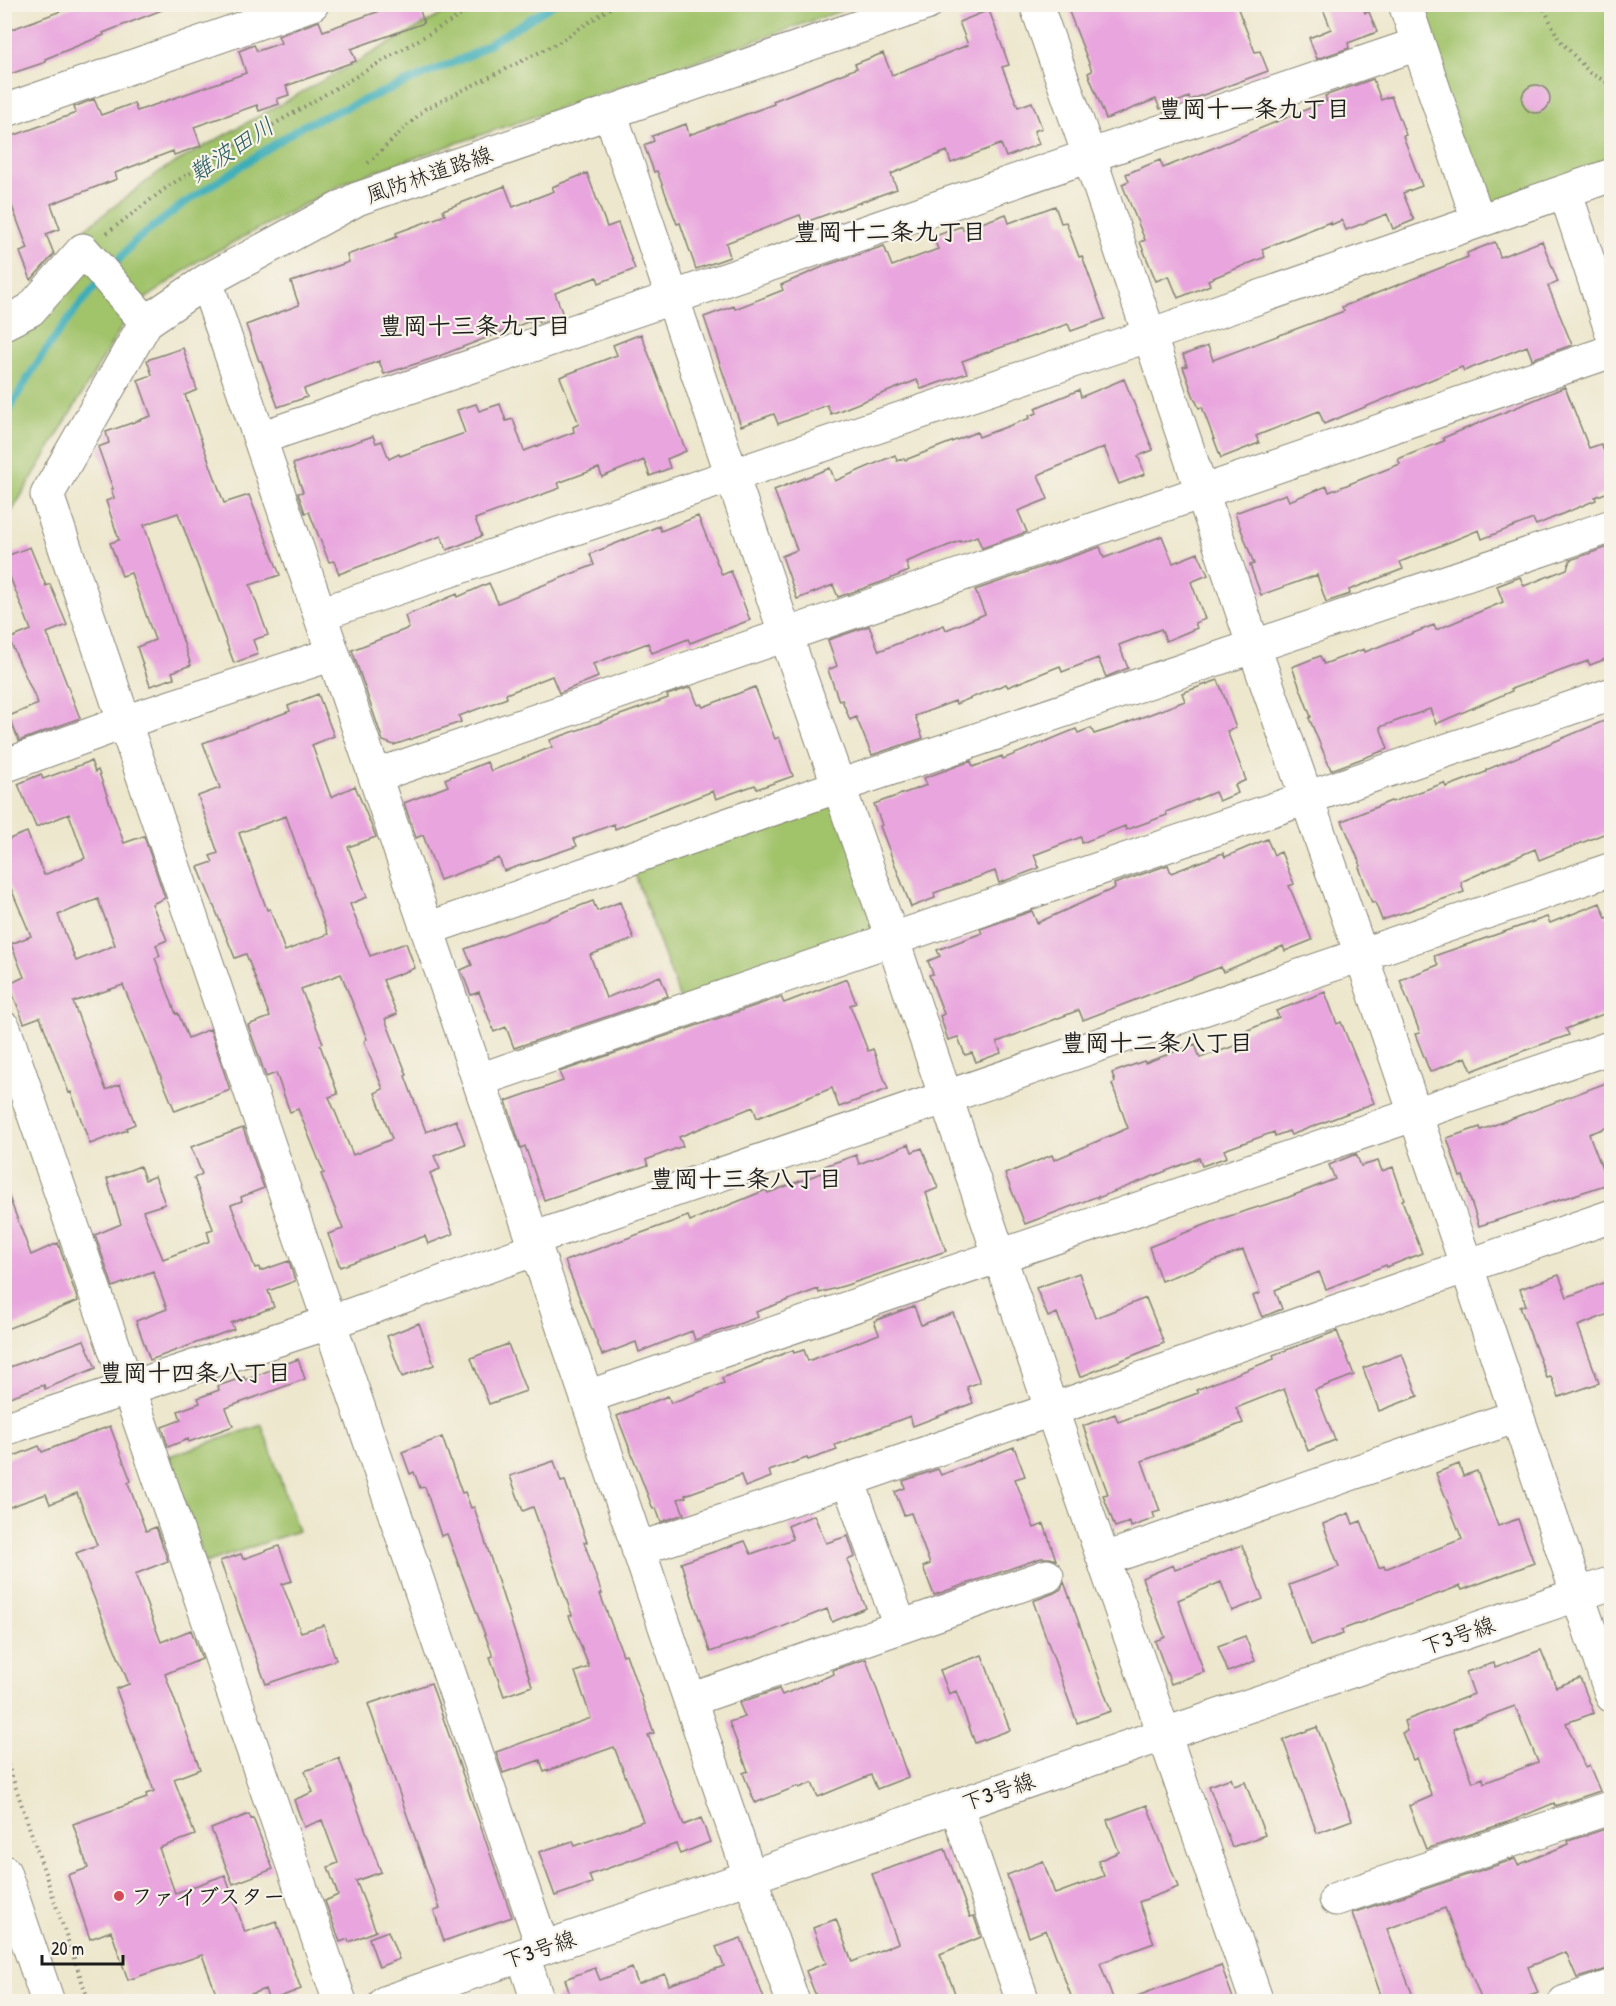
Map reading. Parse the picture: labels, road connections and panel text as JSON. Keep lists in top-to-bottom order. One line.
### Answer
{"streets":{"street":["風防林道路線","下3号線"]},"districts":["豊岡十一条九丁目","豊岡十二条九丁目","豊岡十三条九丁目","豊岡十二条八丁目","豊岡十三条八丁目","豊岡十四条八丁目"],"water":["難波田川"],"places":["ファイブスター"],"scale_bar":"20 m"}
